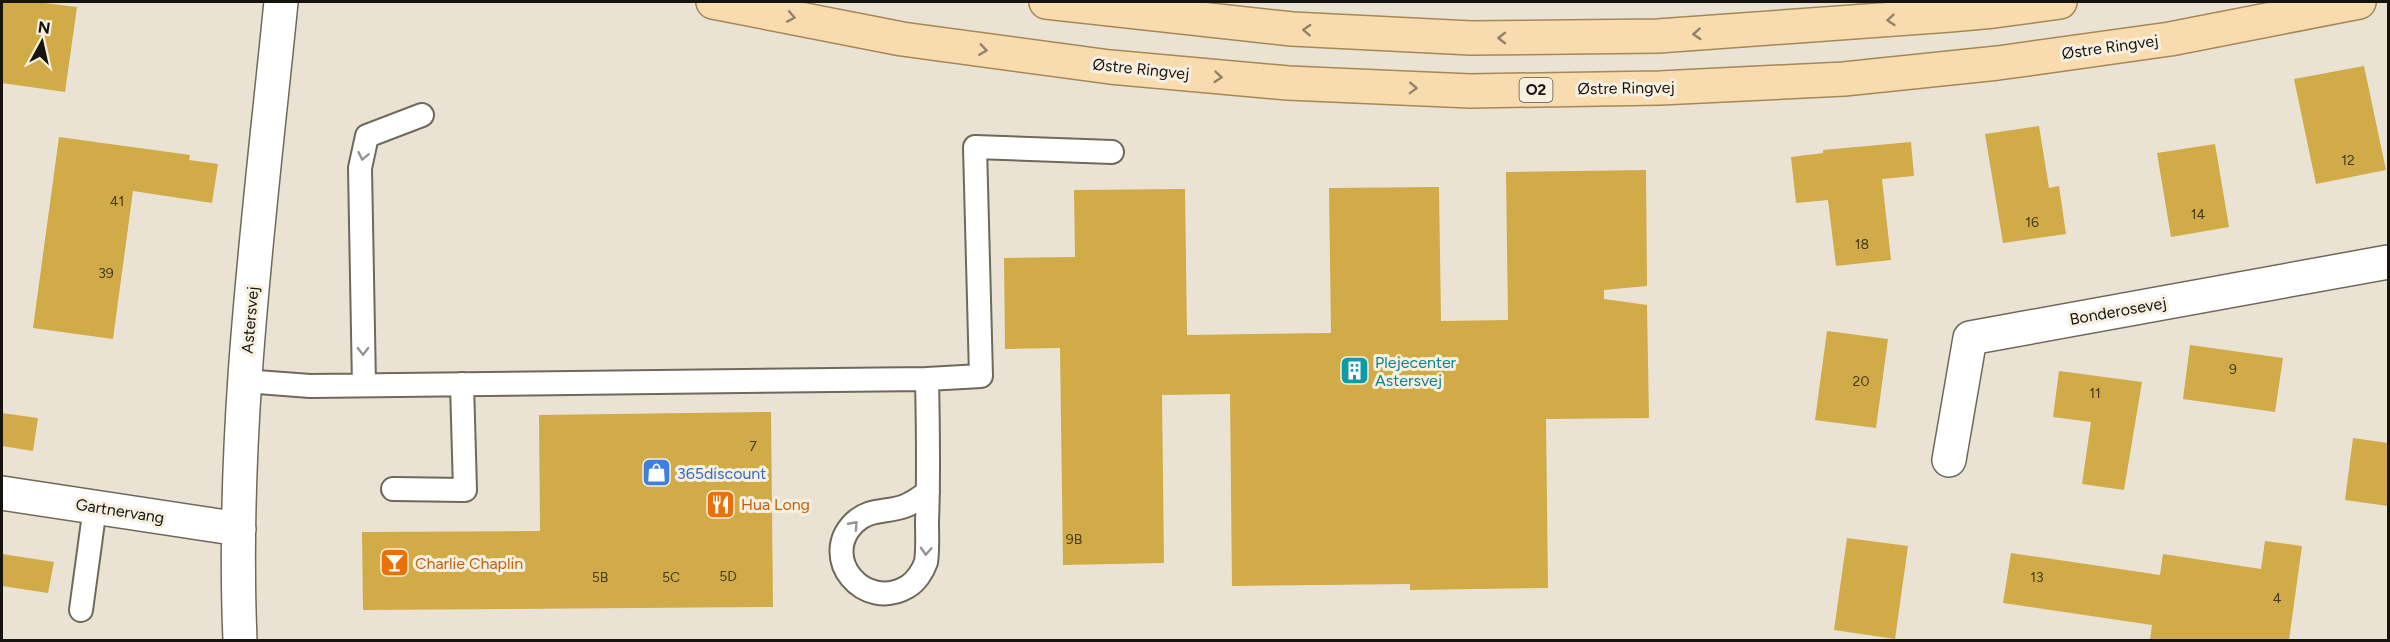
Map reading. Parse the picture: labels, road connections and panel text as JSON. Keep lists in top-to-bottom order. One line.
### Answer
{"streets":{"main road":["Østre Ringvej","O2"],"street":["Bonderosevej","Astersvej","Gartnervang"]},"crossings":[["Astersvej","Gartnervang"]],"places":{"building":["Plejecenter Astersvej"],"shop":["365discount"],"restaurant":["Hua Long"],"bar":["Charlie Chaplin"]},"house_numbers":["12","41","14","16","18","39","9","20","11","7","9B","5D","5B","5C","13","4"],"north":"top"}
